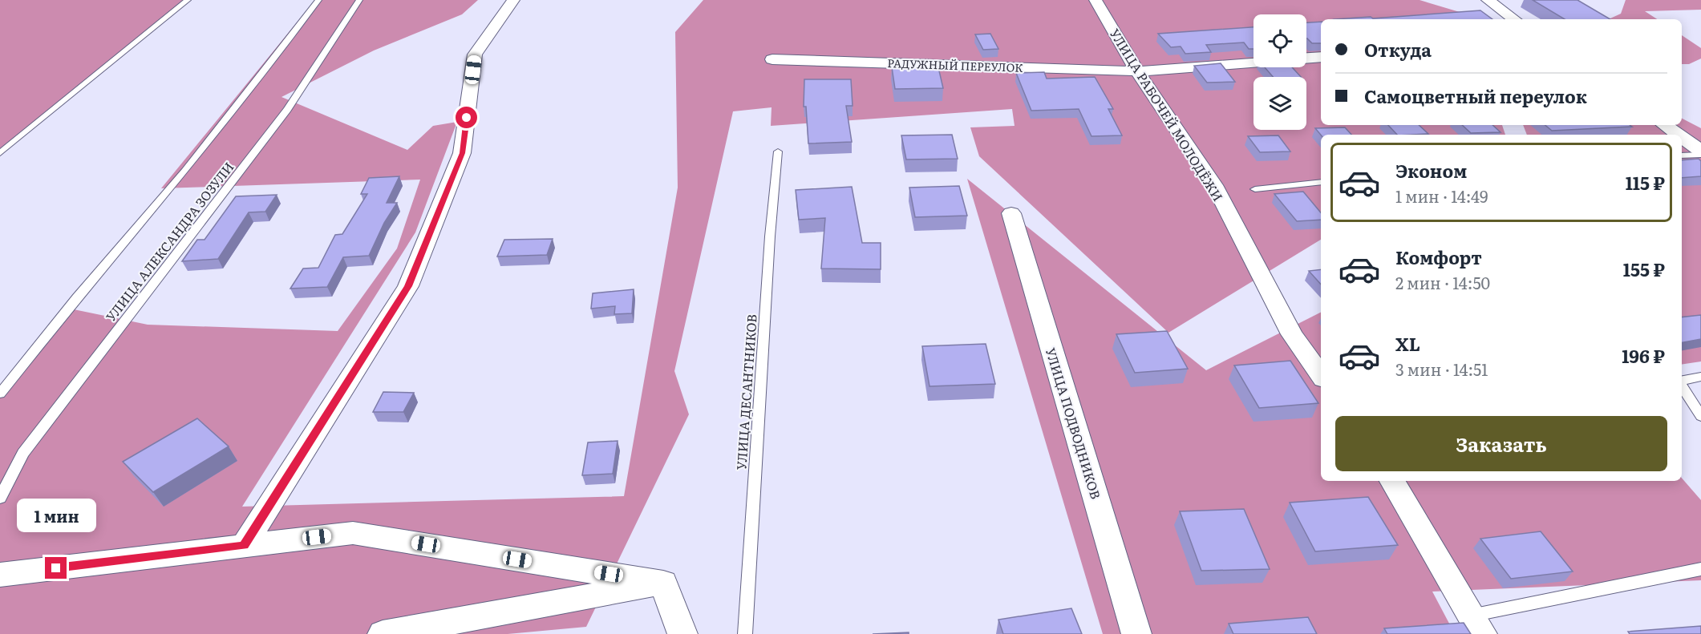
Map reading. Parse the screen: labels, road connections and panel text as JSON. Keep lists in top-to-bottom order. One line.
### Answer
{"streets":{"street":["РАДУЖНЫЙ ПЕРЕУЛОК","УЛИЦА РАБОЧЕЙ МОЛОДЁЖИ","УЛИЦА ПОДВОДНИКОВ"],"lane":["УЛИЦА АЛЕКСАНДРА ЗОЗУЛИ","УЛИЦА ДЕСАНТНИКОВ"]},"crossings":[["РАДУЖНЫЙ ПЕРЕУЛОК","УЛИЦА РАБОЧЕЙ МОЛОДЁЖИ"]],"page":{"banner":["Откуда","Самоцветный переулок"],"list":[{"name":"Эконом","note":"1 мин · 14:49","value":"115 ₽"},{"name":"Комфорт","note":"2 мин · 14:50","value":"155 ₽"},{"name":"XL","note":"3 мин · 14:51","value":"196 ₽"}],"buttons":"Заказать","bubble":"1 мин"}}
